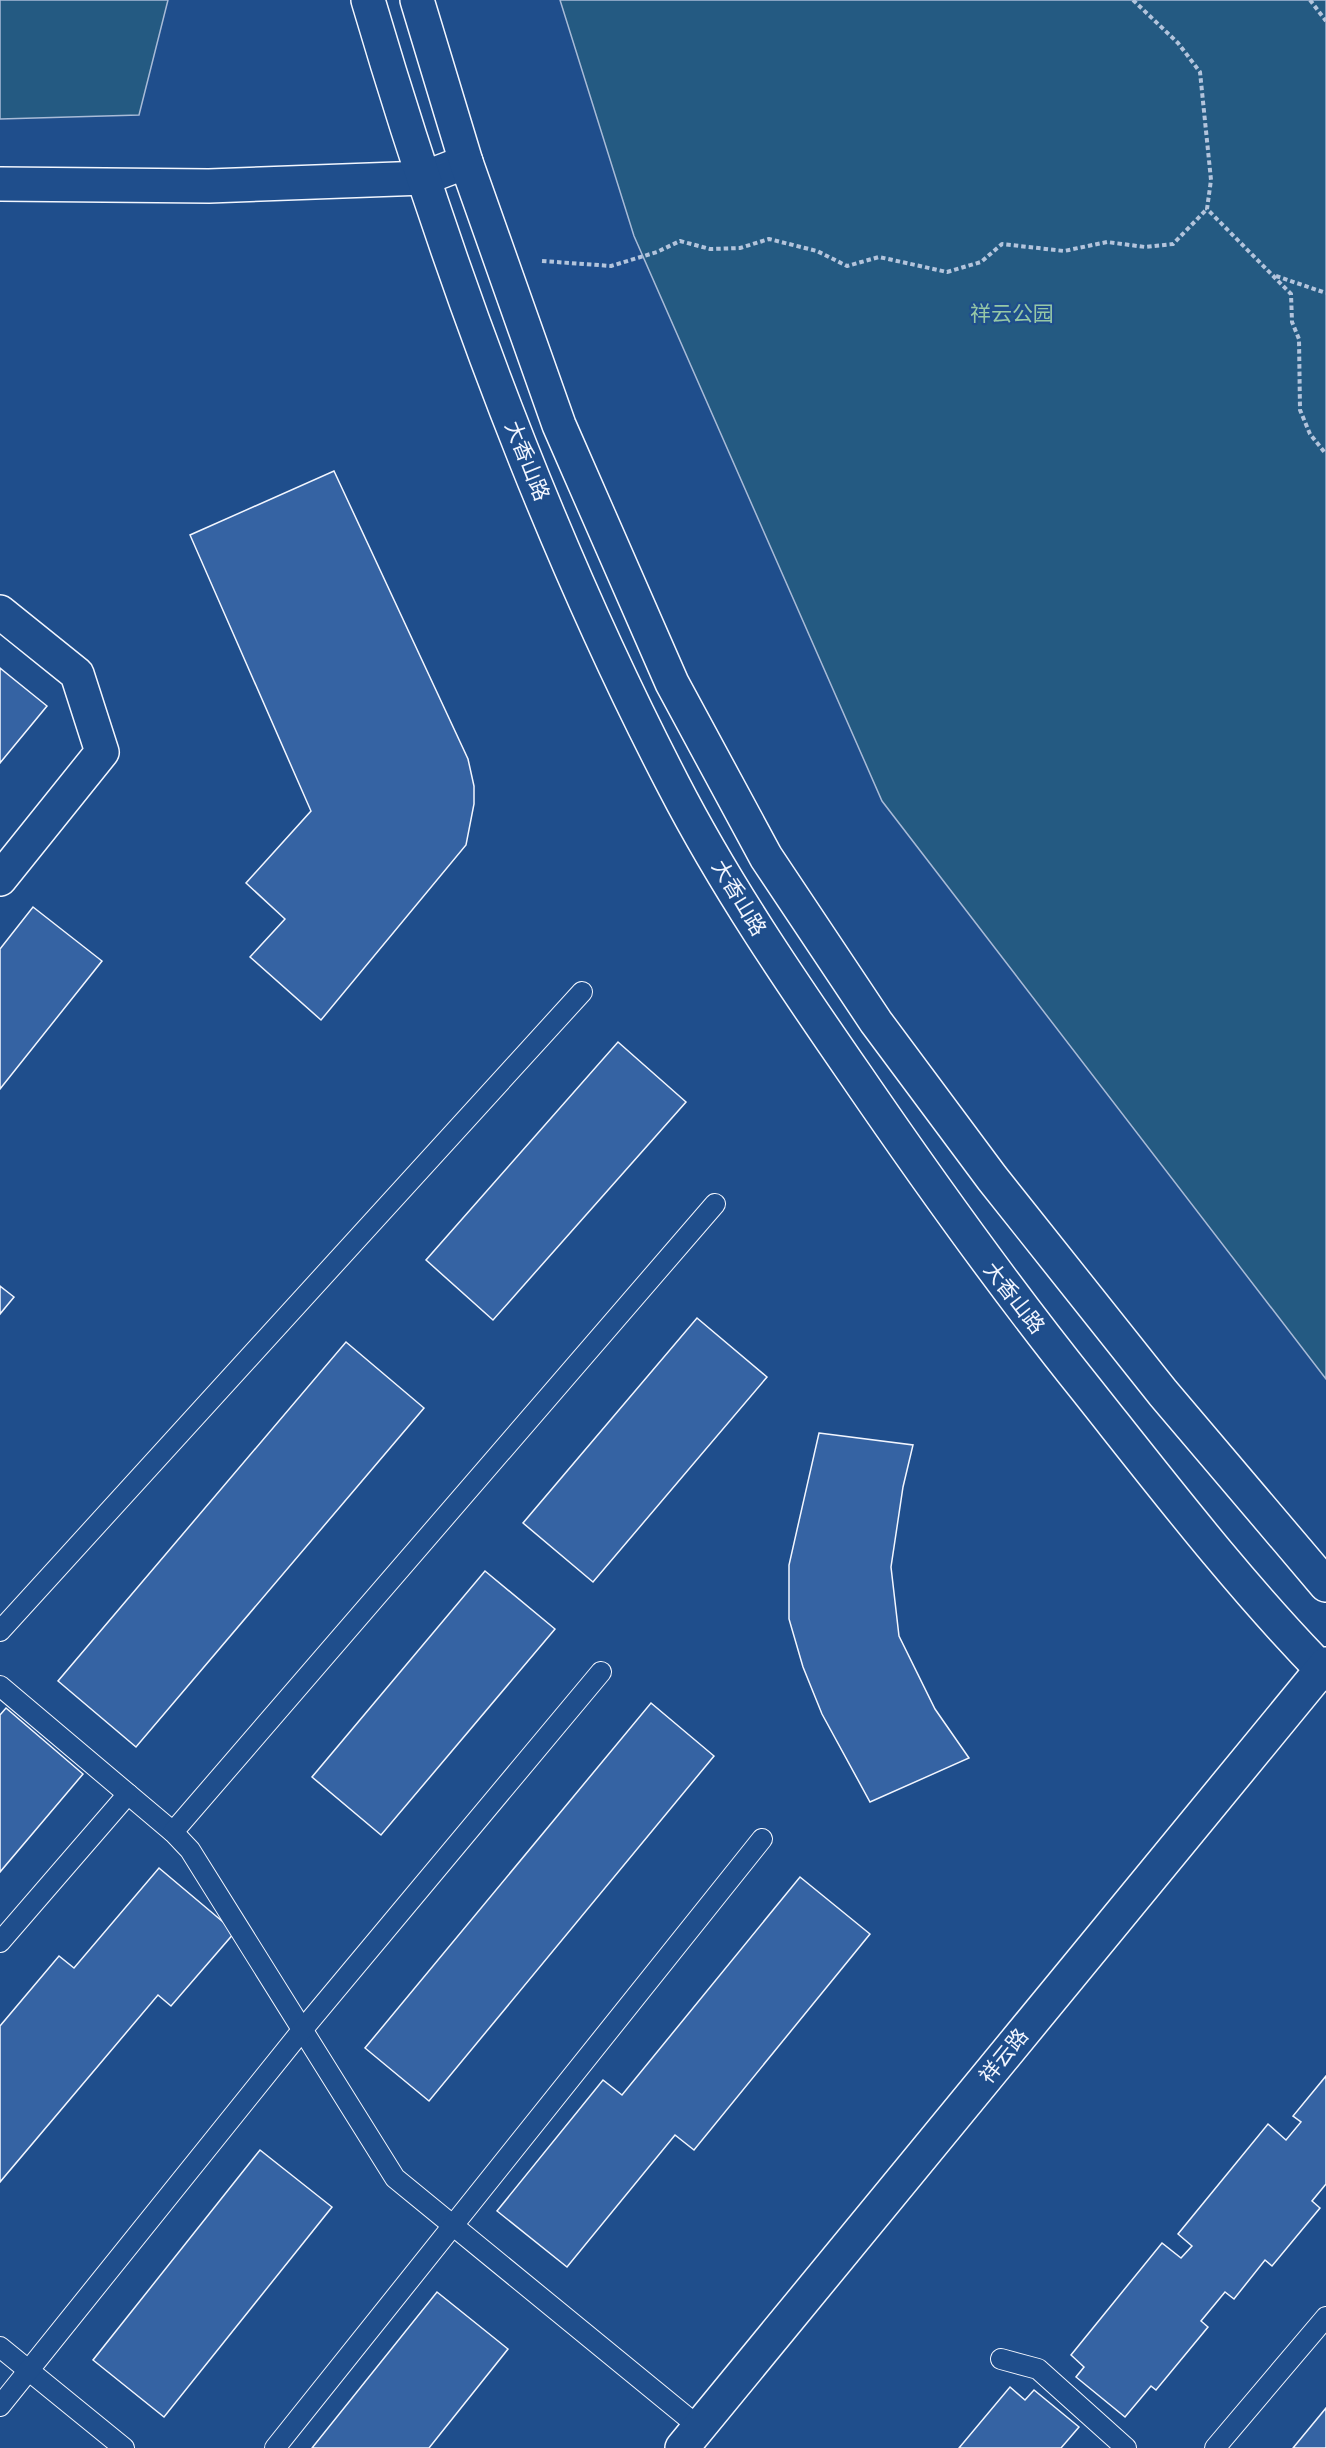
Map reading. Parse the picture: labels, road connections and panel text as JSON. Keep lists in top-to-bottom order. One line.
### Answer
{"streets":{"main road":["大香山路","祥云路"]},"crossings":[["大香山路","祥云路"]],"parks":["祥云公园"]}
